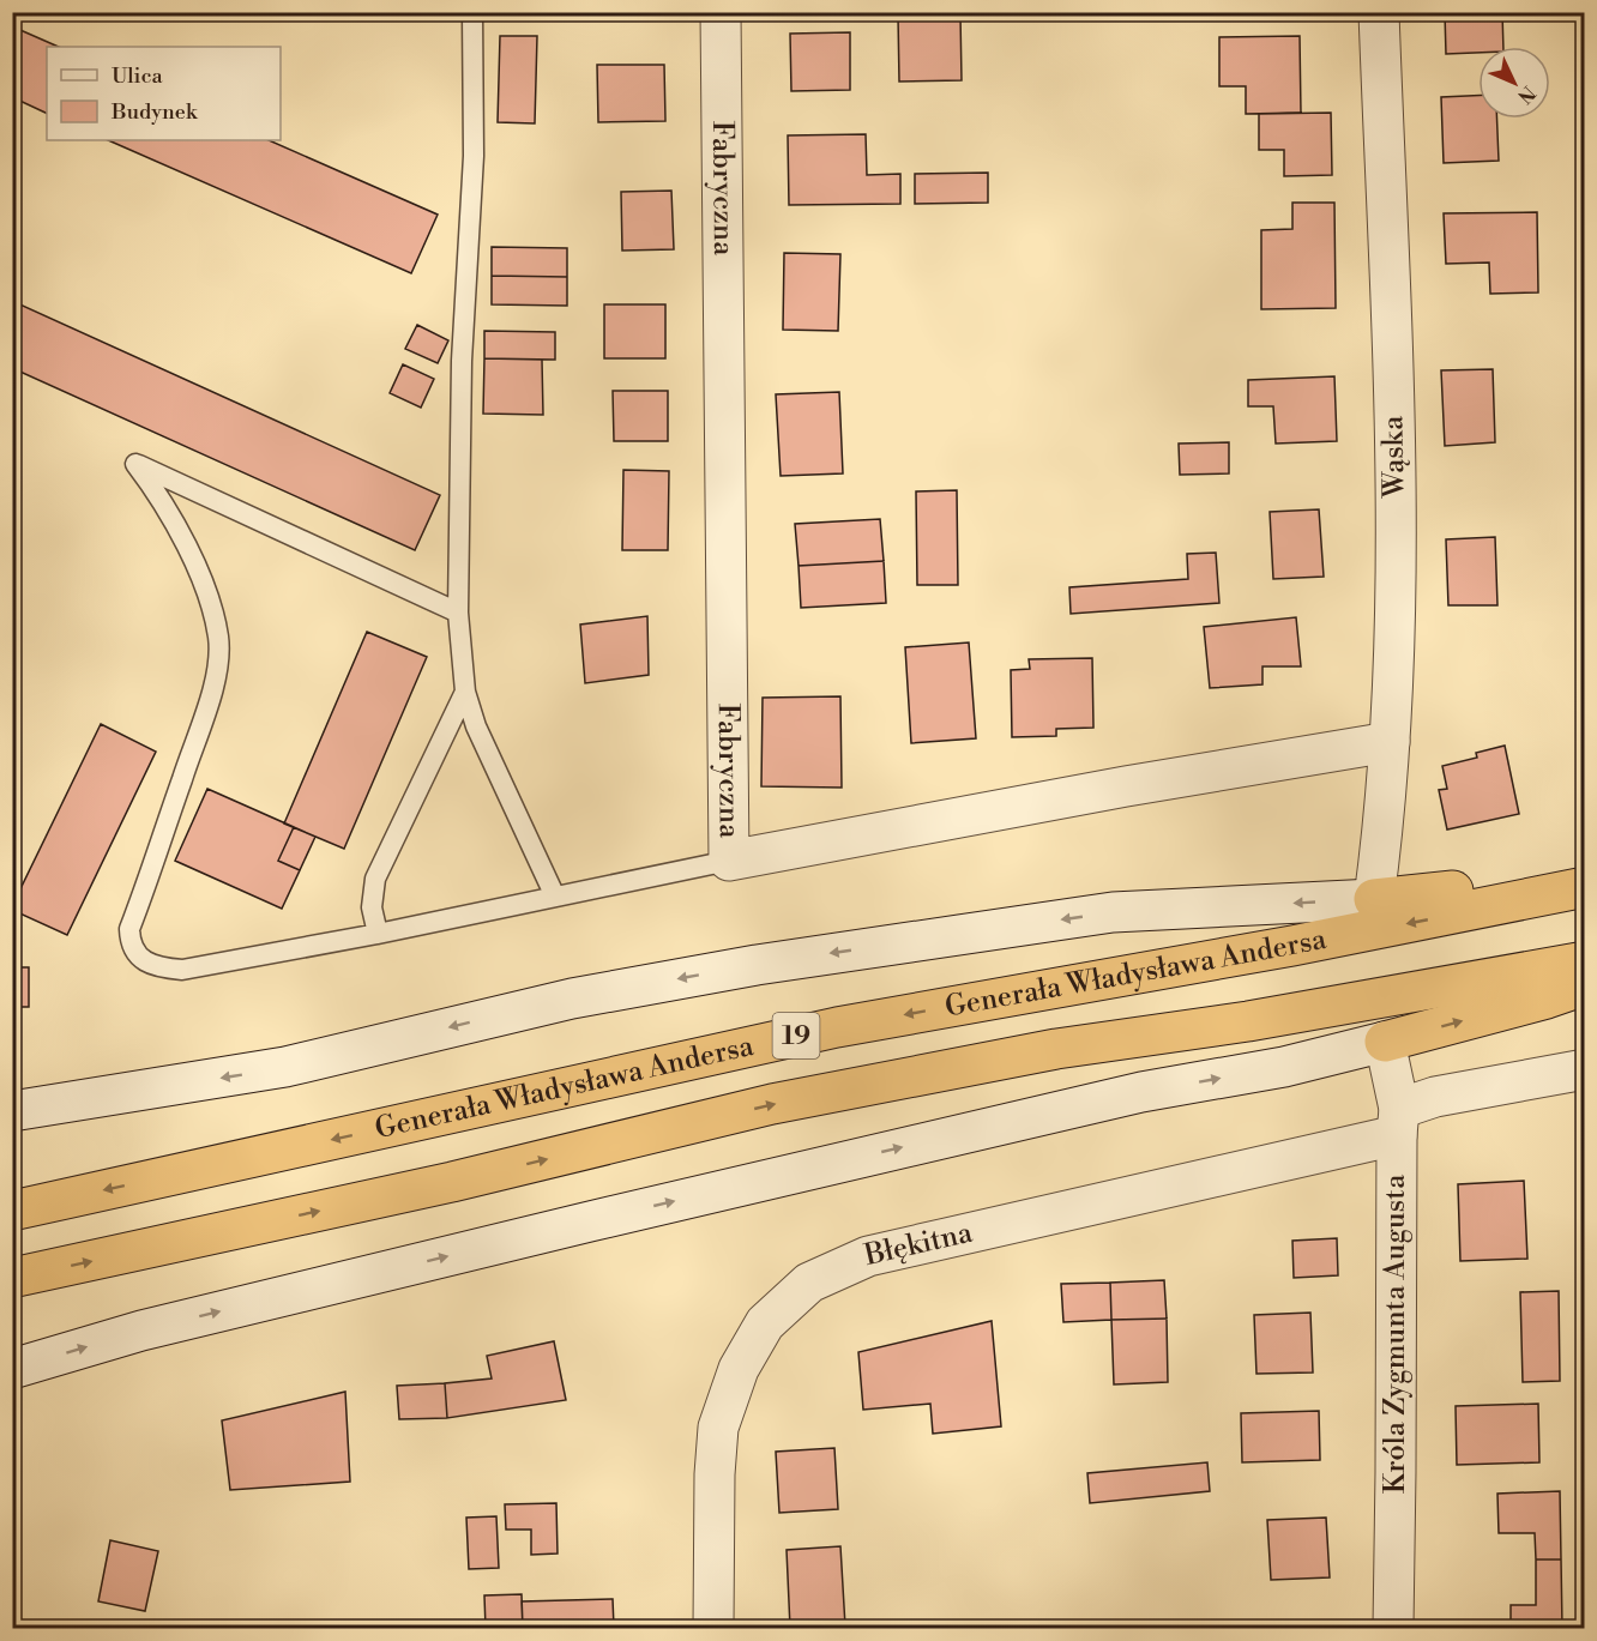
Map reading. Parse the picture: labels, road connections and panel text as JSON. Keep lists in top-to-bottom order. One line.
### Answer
{"streets":{"highway":["Generała Władysława Andersa","19"],"street":["Fabryczna","Wąska","Błękitna","Króla Zygmunta Augusta"]},"crossings":[["Fabryczna","Wąska"],["Błękitna","Króla Zygmunta Augusta"]],"legend":["Ulica","Budynek"],"north":"bottom right"}
